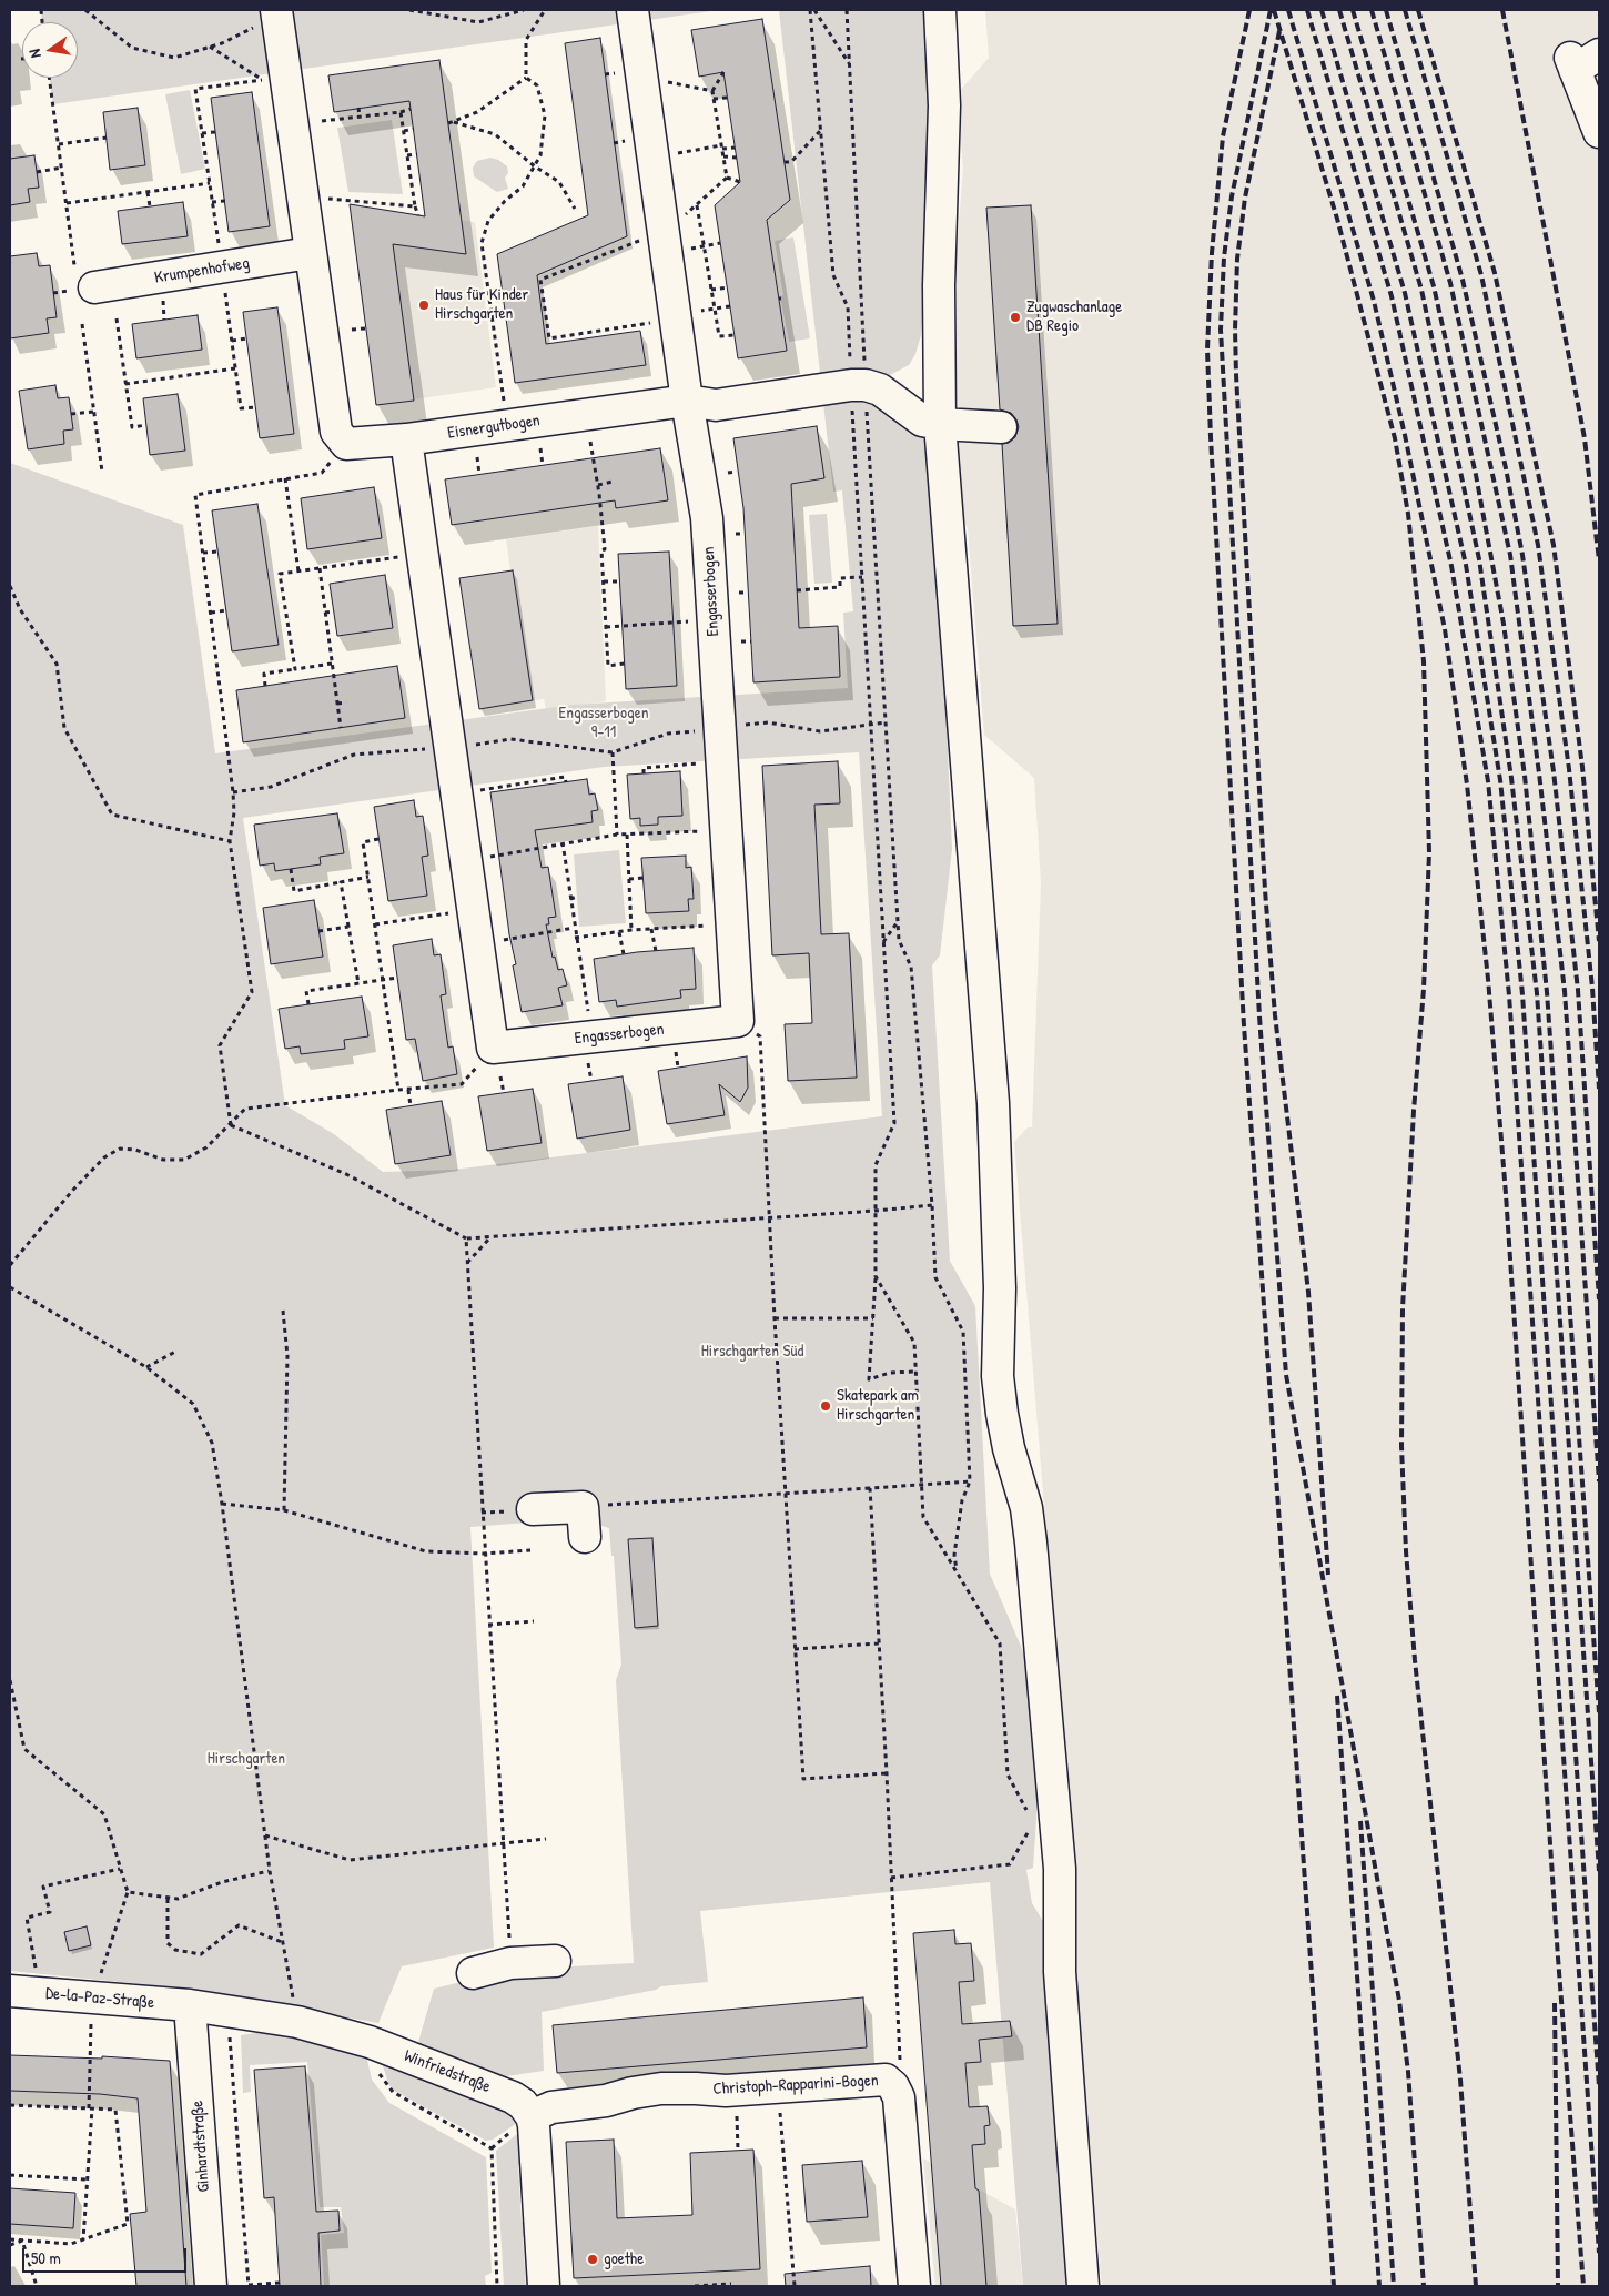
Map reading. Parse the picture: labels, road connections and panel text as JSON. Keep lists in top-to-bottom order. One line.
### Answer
{"streets":{"street":["Krumpenhofweg","Eisnergutbogen","Engasserbogen","De-la-Paz-Straße","Winfriedstraße","Christoph-Rapparini-Bogen","Ginhardtstraße"]},"crossings":[["Krumpenhofweg","Eisnergutbogen"],["Eisnergutbogen","Engasserbogen"],["De-la-Paz-Straße","Winfriedstraße"],["De-la-Paz-Straße","Ginhardtstraße"],["Winfriedstraße","Christoph-Rapparini-Bogen"],["Winfriedstraße","Ginhardtstraße"]],"parks":["Engasserbogen 9-11","Hirschgarten Süd","Hirschgarten"],"places":["Haus für Kinder Hirschgarten","Zugwaschanlage DB Regio","Skatepark am Hirschgarten","goethe"],"scale_bar":"50 m","north":"left"}
